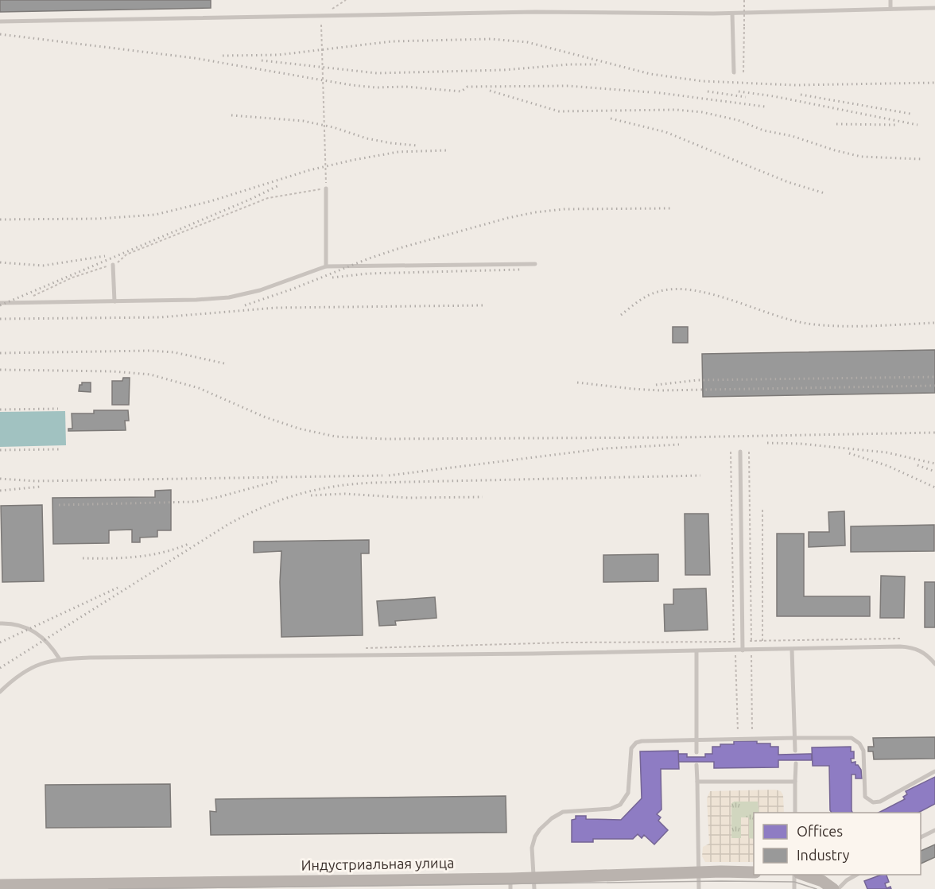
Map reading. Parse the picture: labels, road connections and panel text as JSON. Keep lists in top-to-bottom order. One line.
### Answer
{"streets":{"main road":["Индустриальная улица"]},"legend":["Offices","Industry"]}
